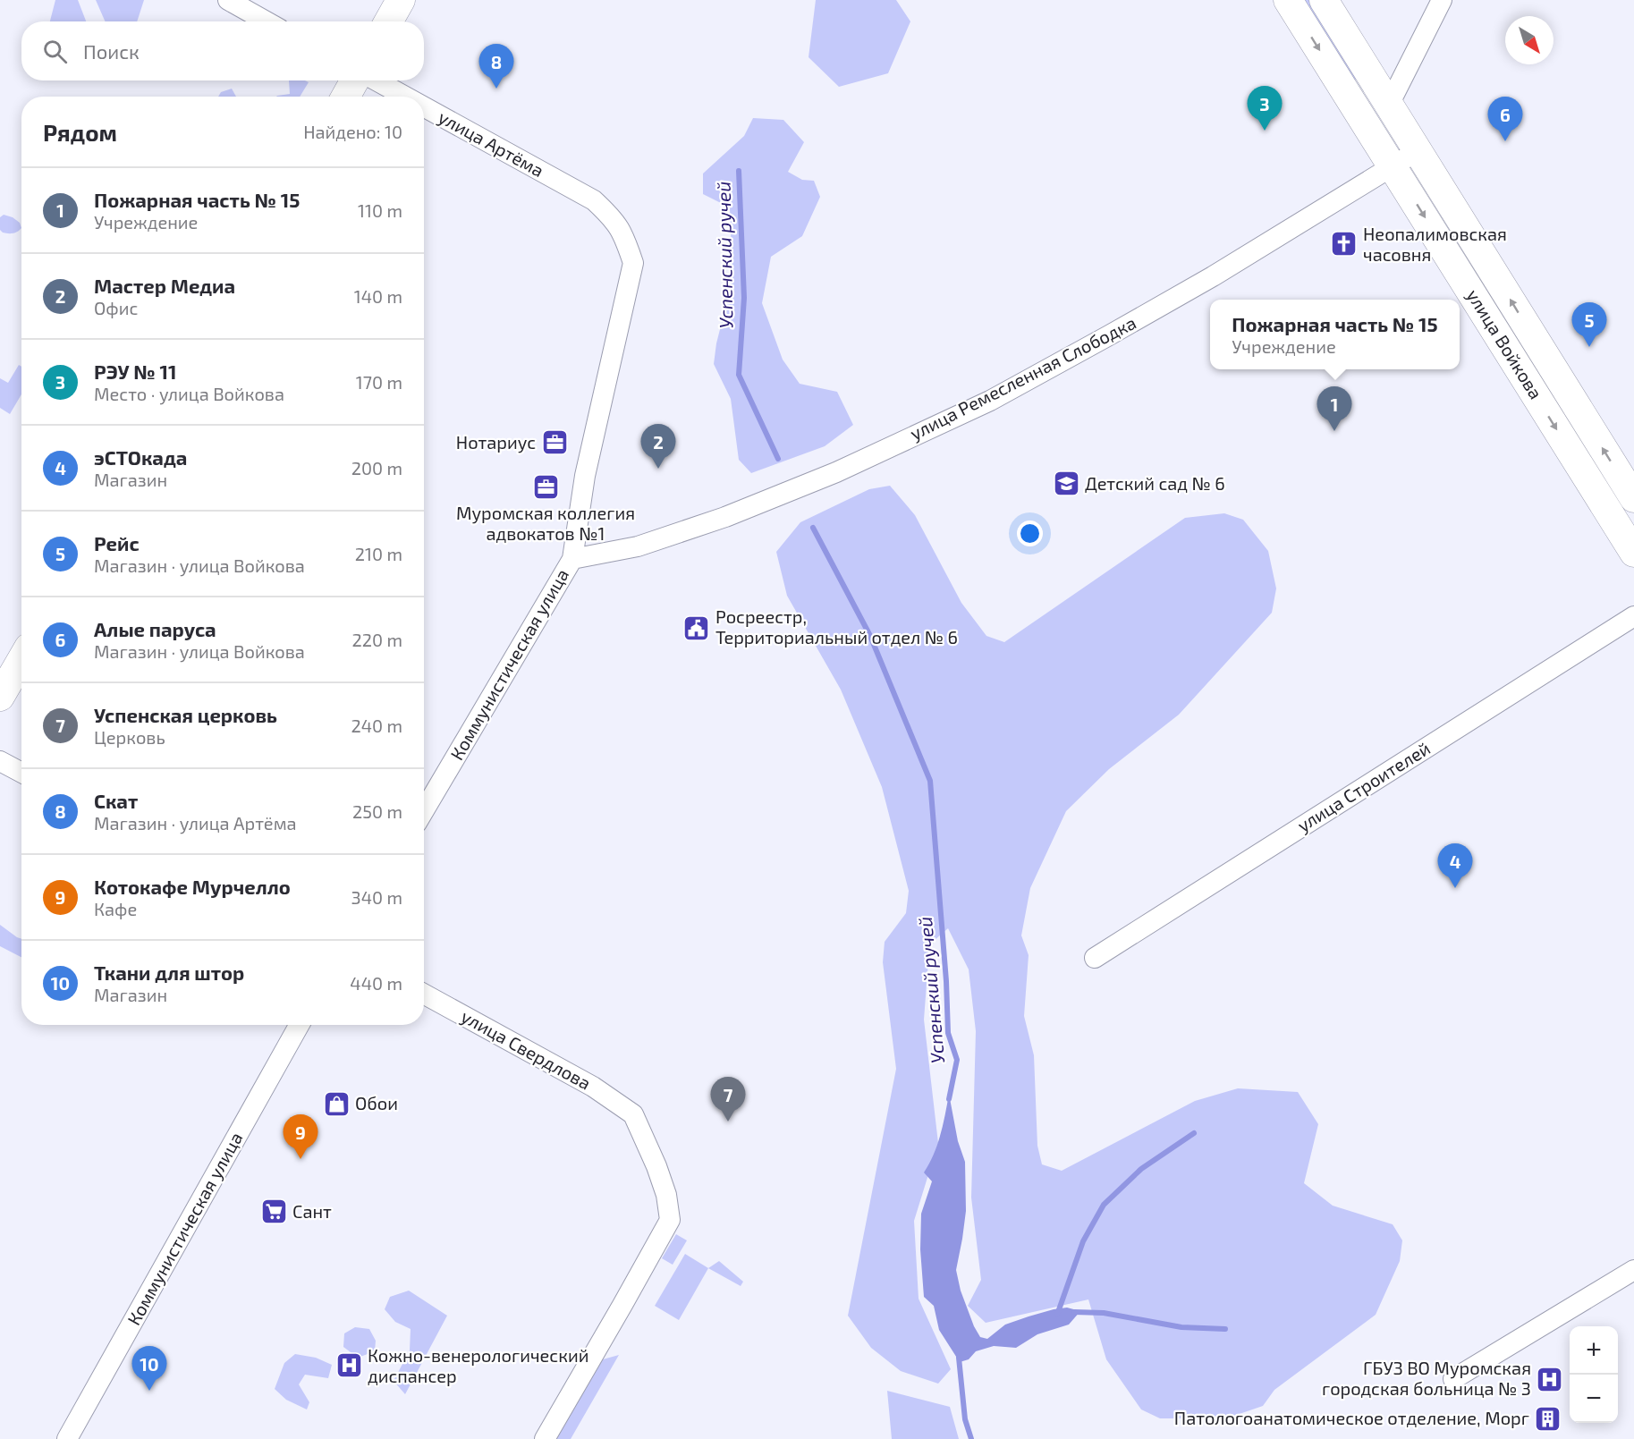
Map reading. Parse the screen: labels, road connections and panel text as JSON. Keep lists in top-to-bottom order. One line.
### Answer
{"streets":{"main road":["улица Войкова"],"street":["улица Артёма","улица Ремесленная Слободка","Коммунистическая улица","улица Строителей","улица Свердлова"]},"crossings":[["улица Артёма","Коммунистическая улица"],["улица Войкова","улица Ремесленная Слободка"],["улица Ремесленная Слободка","Коммунистическая улица"]],"water":["Успенский ручей"],"places":{"church":["Неопалимовская часовня"],"office":["Нотариус","Муромская коллегия адвокатов №1"],"school or university":["Детский сад № 6"],"public building":["Росреестр, Территориальный отдел № 6"],"shop":["Обои"],"supermarket":["Сант"],"hospital":["Кожно-венерологический диспансер","ГБУЗ ВО Муромская городская больница № 3"],"building":["Патологоанатомическое отделение, Морг"]},"north":"bottom right","page":{"search":"Поиск","pins":["8","3","6","5","1","2","4","7","9","10"],"heading":["Рядом","Найдено: 10"],"list":[{"mark":"1","name":"Пожарная часть № 15","note":"Учреждение","value":"110 m"},{"mark":"2","name":"Мастер Медиа","note":"Офис","value":"140 m"},{"mark":"3","name":"РЭУ № 11","note":"Место · улица Войкова","value":"170 m"},{"mark":"4","name":"эСТОкада","note":"Магазин","value":"200 m"},{"mark":"5","name":"Рейс","note":"Магазин · улица Войкова","value":"210 m"},{"mark":"6","name":"Алые паруса","note":"Магазин · улица Войкова","value":"220 m"},{"mark":"7","name":"Успенская церковь","note":"Церковь","value":"240 m"},{"mark":"8","name":"Скат","note":"Магазин · улица Артёма","value":"250 m"},{"mark":"9","name":"Котокафе Мурчелло","note":"Кафе","value":"340 m"},{"mark":"10","name":"Ткани для штор","note":"Магазин","value":"440 m"}],"popup":["Пожарная часть № 15","Учреждение"],"map_buttons":["+","−"]}}
